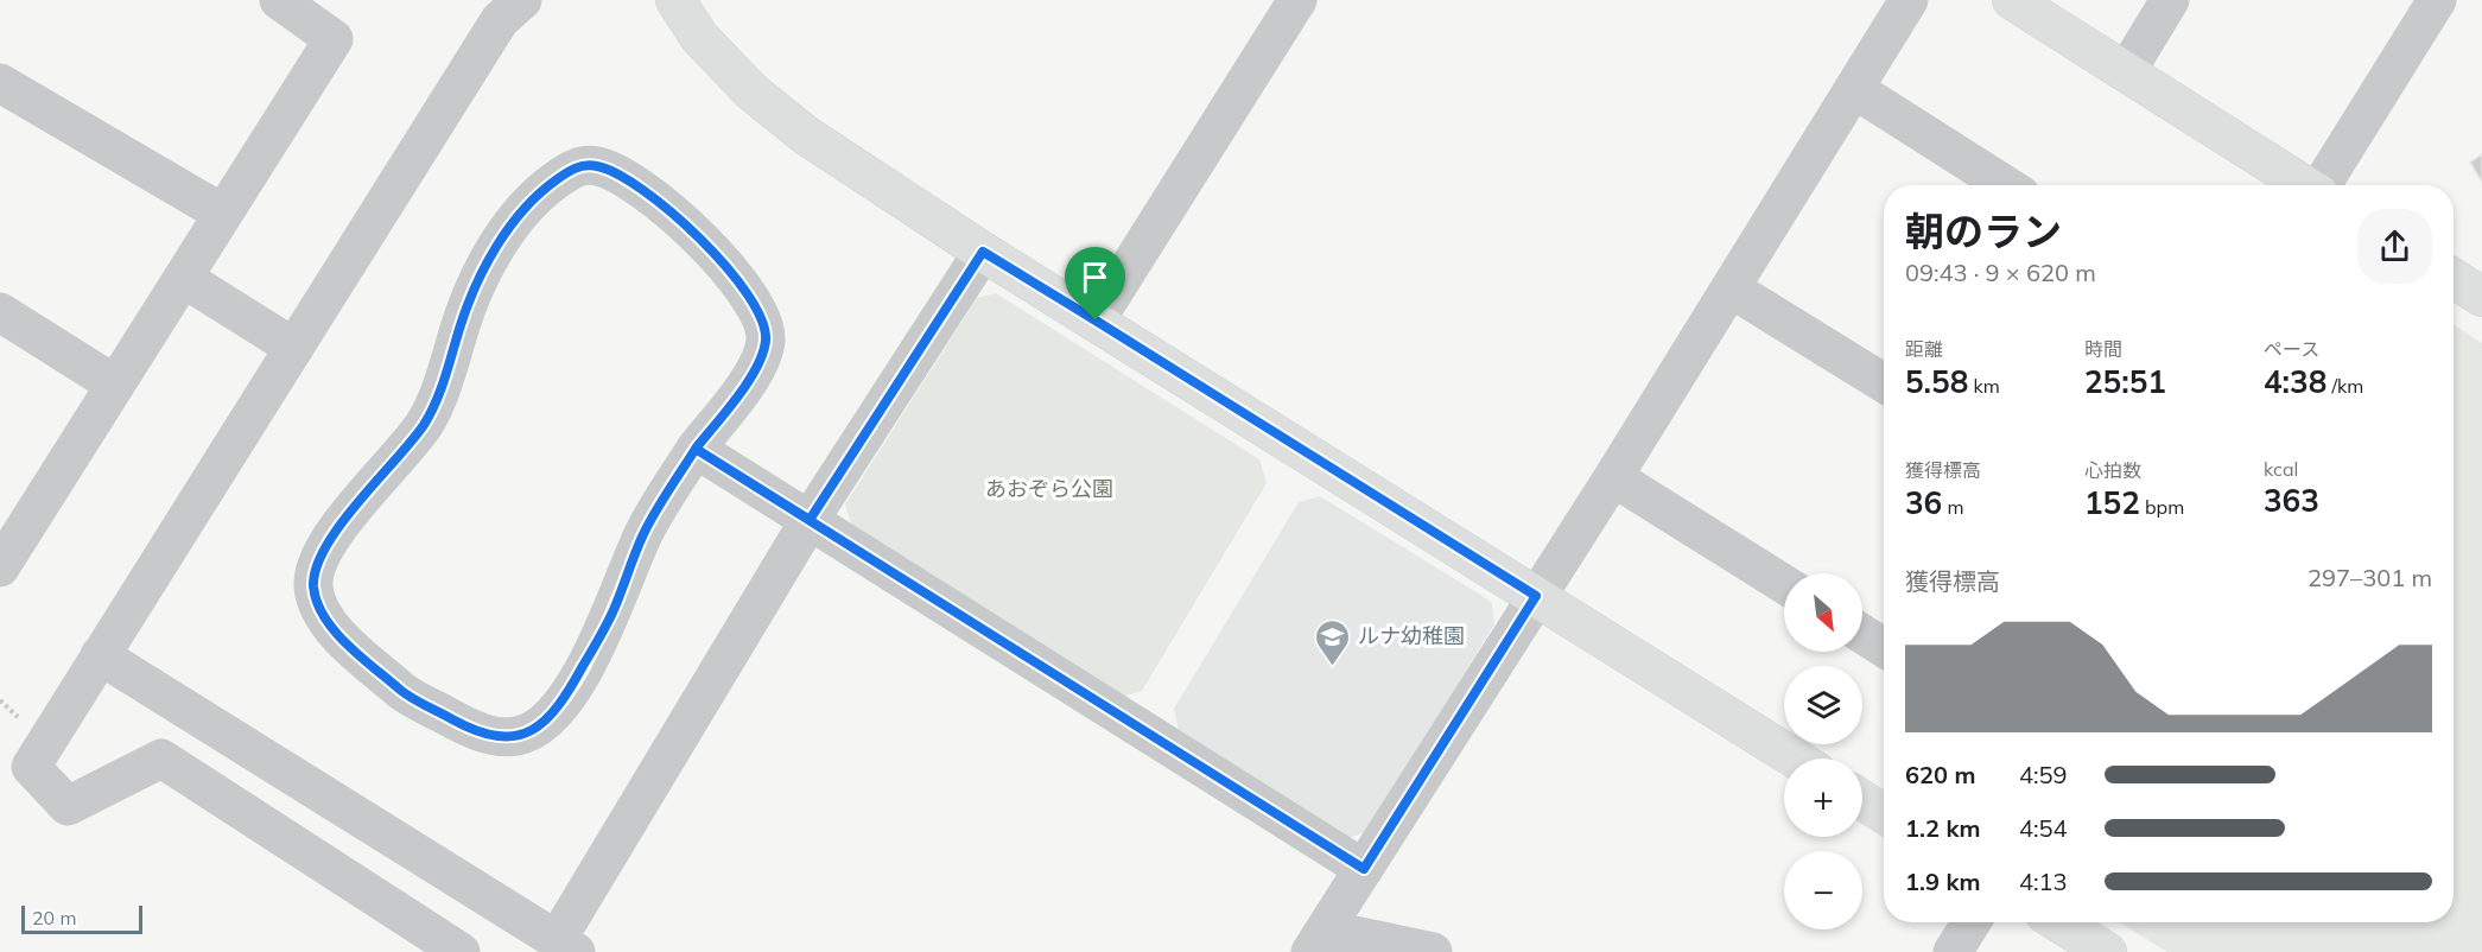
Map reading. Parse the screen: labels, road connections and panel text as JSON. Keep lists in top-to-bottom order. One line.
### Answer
{"parks":["あおぞら公園"],"places":{"school or university":["ルナ幼稚園"]},"scale_bar":"20 m","north":"bottom right","page":{"heading":["朝のラン","09:43 · 9 × 620 m"],"stats":[["距離","5.58 km"],["時間","25:51"],["ペース","4:38 /km"],["獲得標高","36 m"],["心拍数","152 bpm"],["kcal","363"]],"chart":["獲得標高","297–301 m"],"map_buttons":["+","−"],"list":[{"name":"620 m","note":"4:59"},{"name":"1.2 km","note":"4:54"},{"name":"1.9 km","note":"4:13"}],"scale":"20 m"}}
